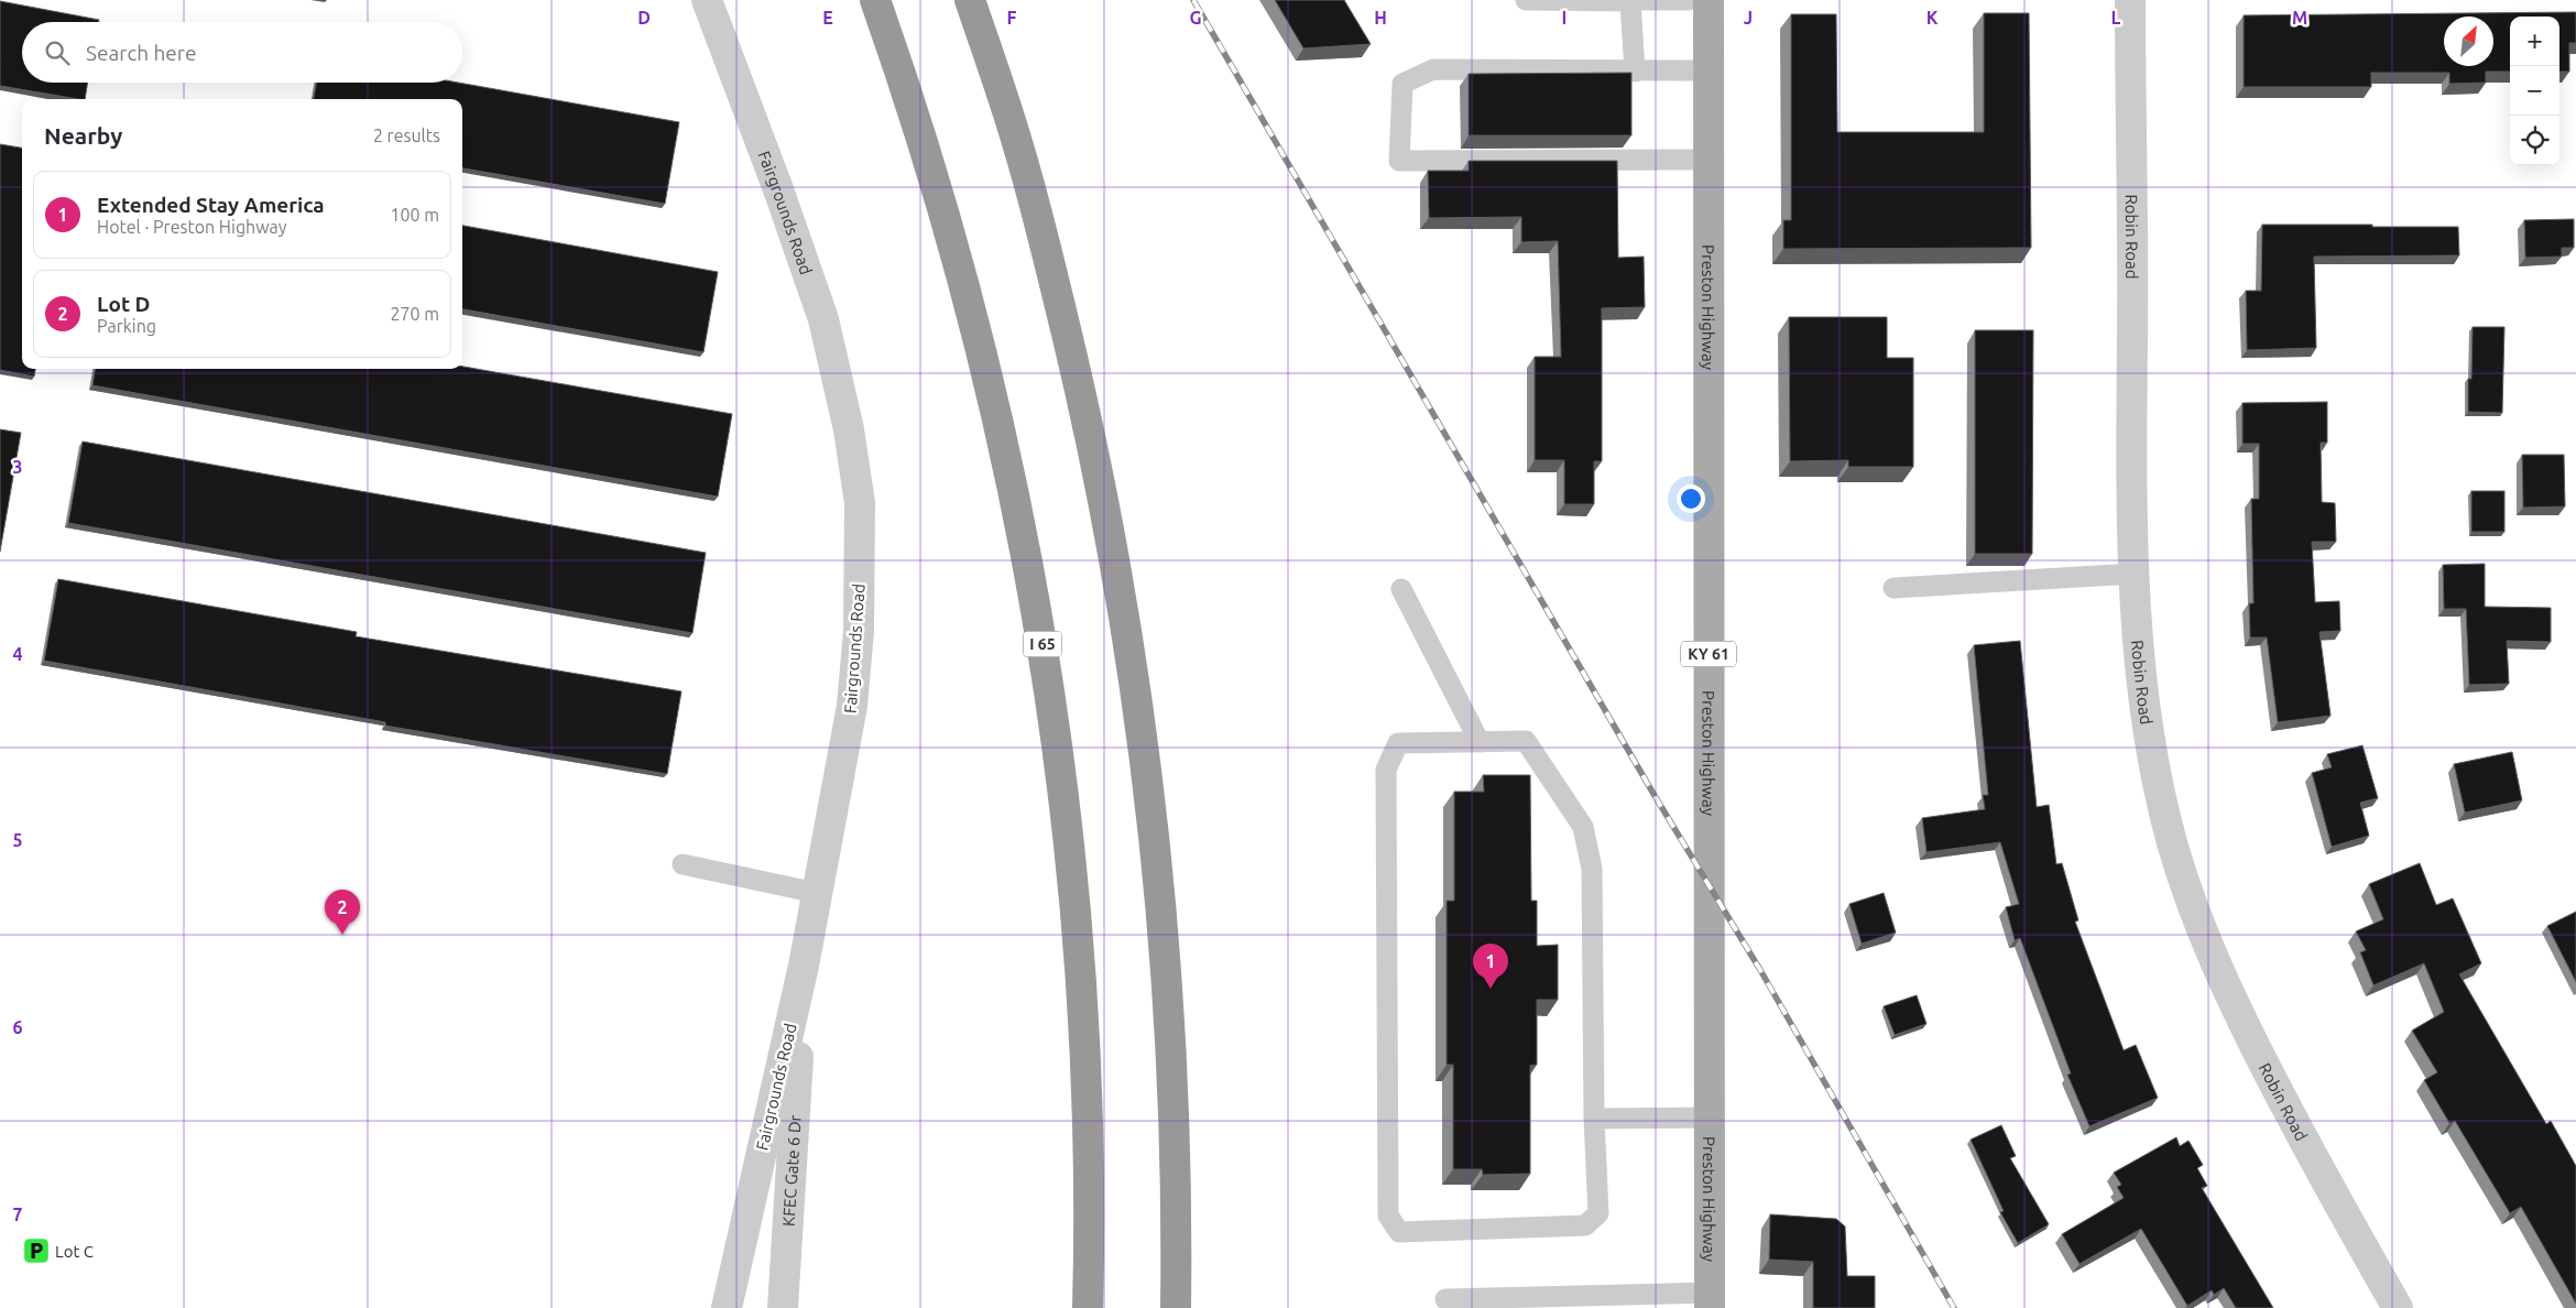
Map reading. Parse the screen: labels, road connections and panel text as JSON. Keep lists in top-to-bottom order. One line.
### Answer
{"streets":{"highway":["I 65"],"main road":["Preston Highway","KY 61"],"street":["Fairgrounds Road","Robin Road","KFEC Gate 6 Dr"]},"crossings":[["Fairgrounds Road","KFEC Gate 6 Dr"]],"places":{"parking":["Lot C"]},"north":"top right","page":{"map_buttons":["+","−"],"search":"Search here","heading":["Nearby","2 results"],"list":[{"mark":"1","name":"Extended Stay America","note":"Hotel · Preston Highway","value":"100 m"},{"mark":"2","name":"Lot D","note":"Parking","value":"270 m"}],"pins":["2","1"]},"grid":{"columns":["D","E","F","G","H","I","J","K","L","M"],"rows":["3","4","5","6","7"]}}
